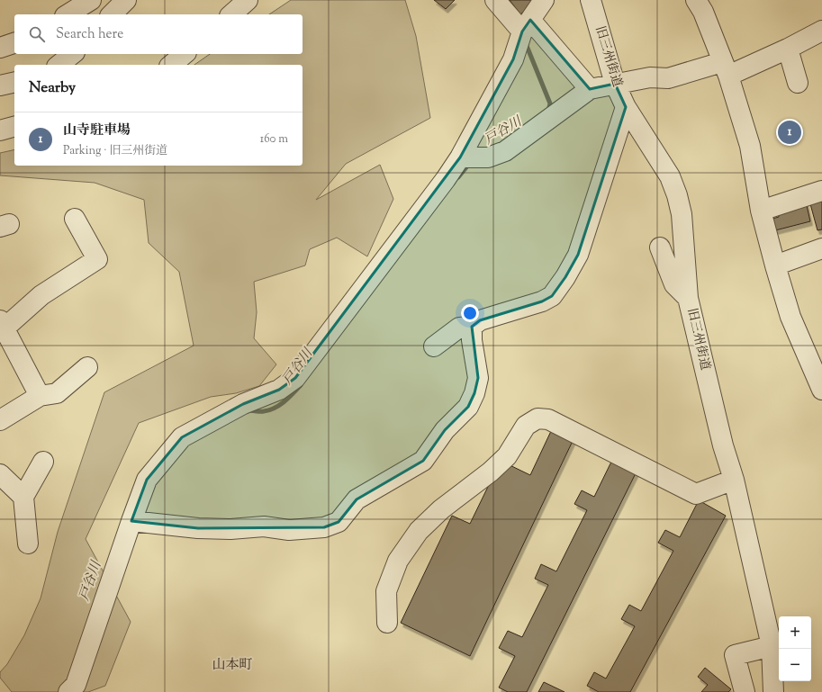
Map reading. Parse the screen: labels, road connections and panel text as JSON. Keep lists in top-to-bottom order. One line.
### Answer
{"streets":{"street":["旧三州街道"]},"districts":["山本町"],"water":["戸谷川"],"page":{"search":"Search here","heading":"Nearby","list":[{"mark":"1","name":"山寺駐車場","note":"Parking · 旧三州街道","value":"160 m"}],"pins":"1","map_buttons":["+","−"]}}
